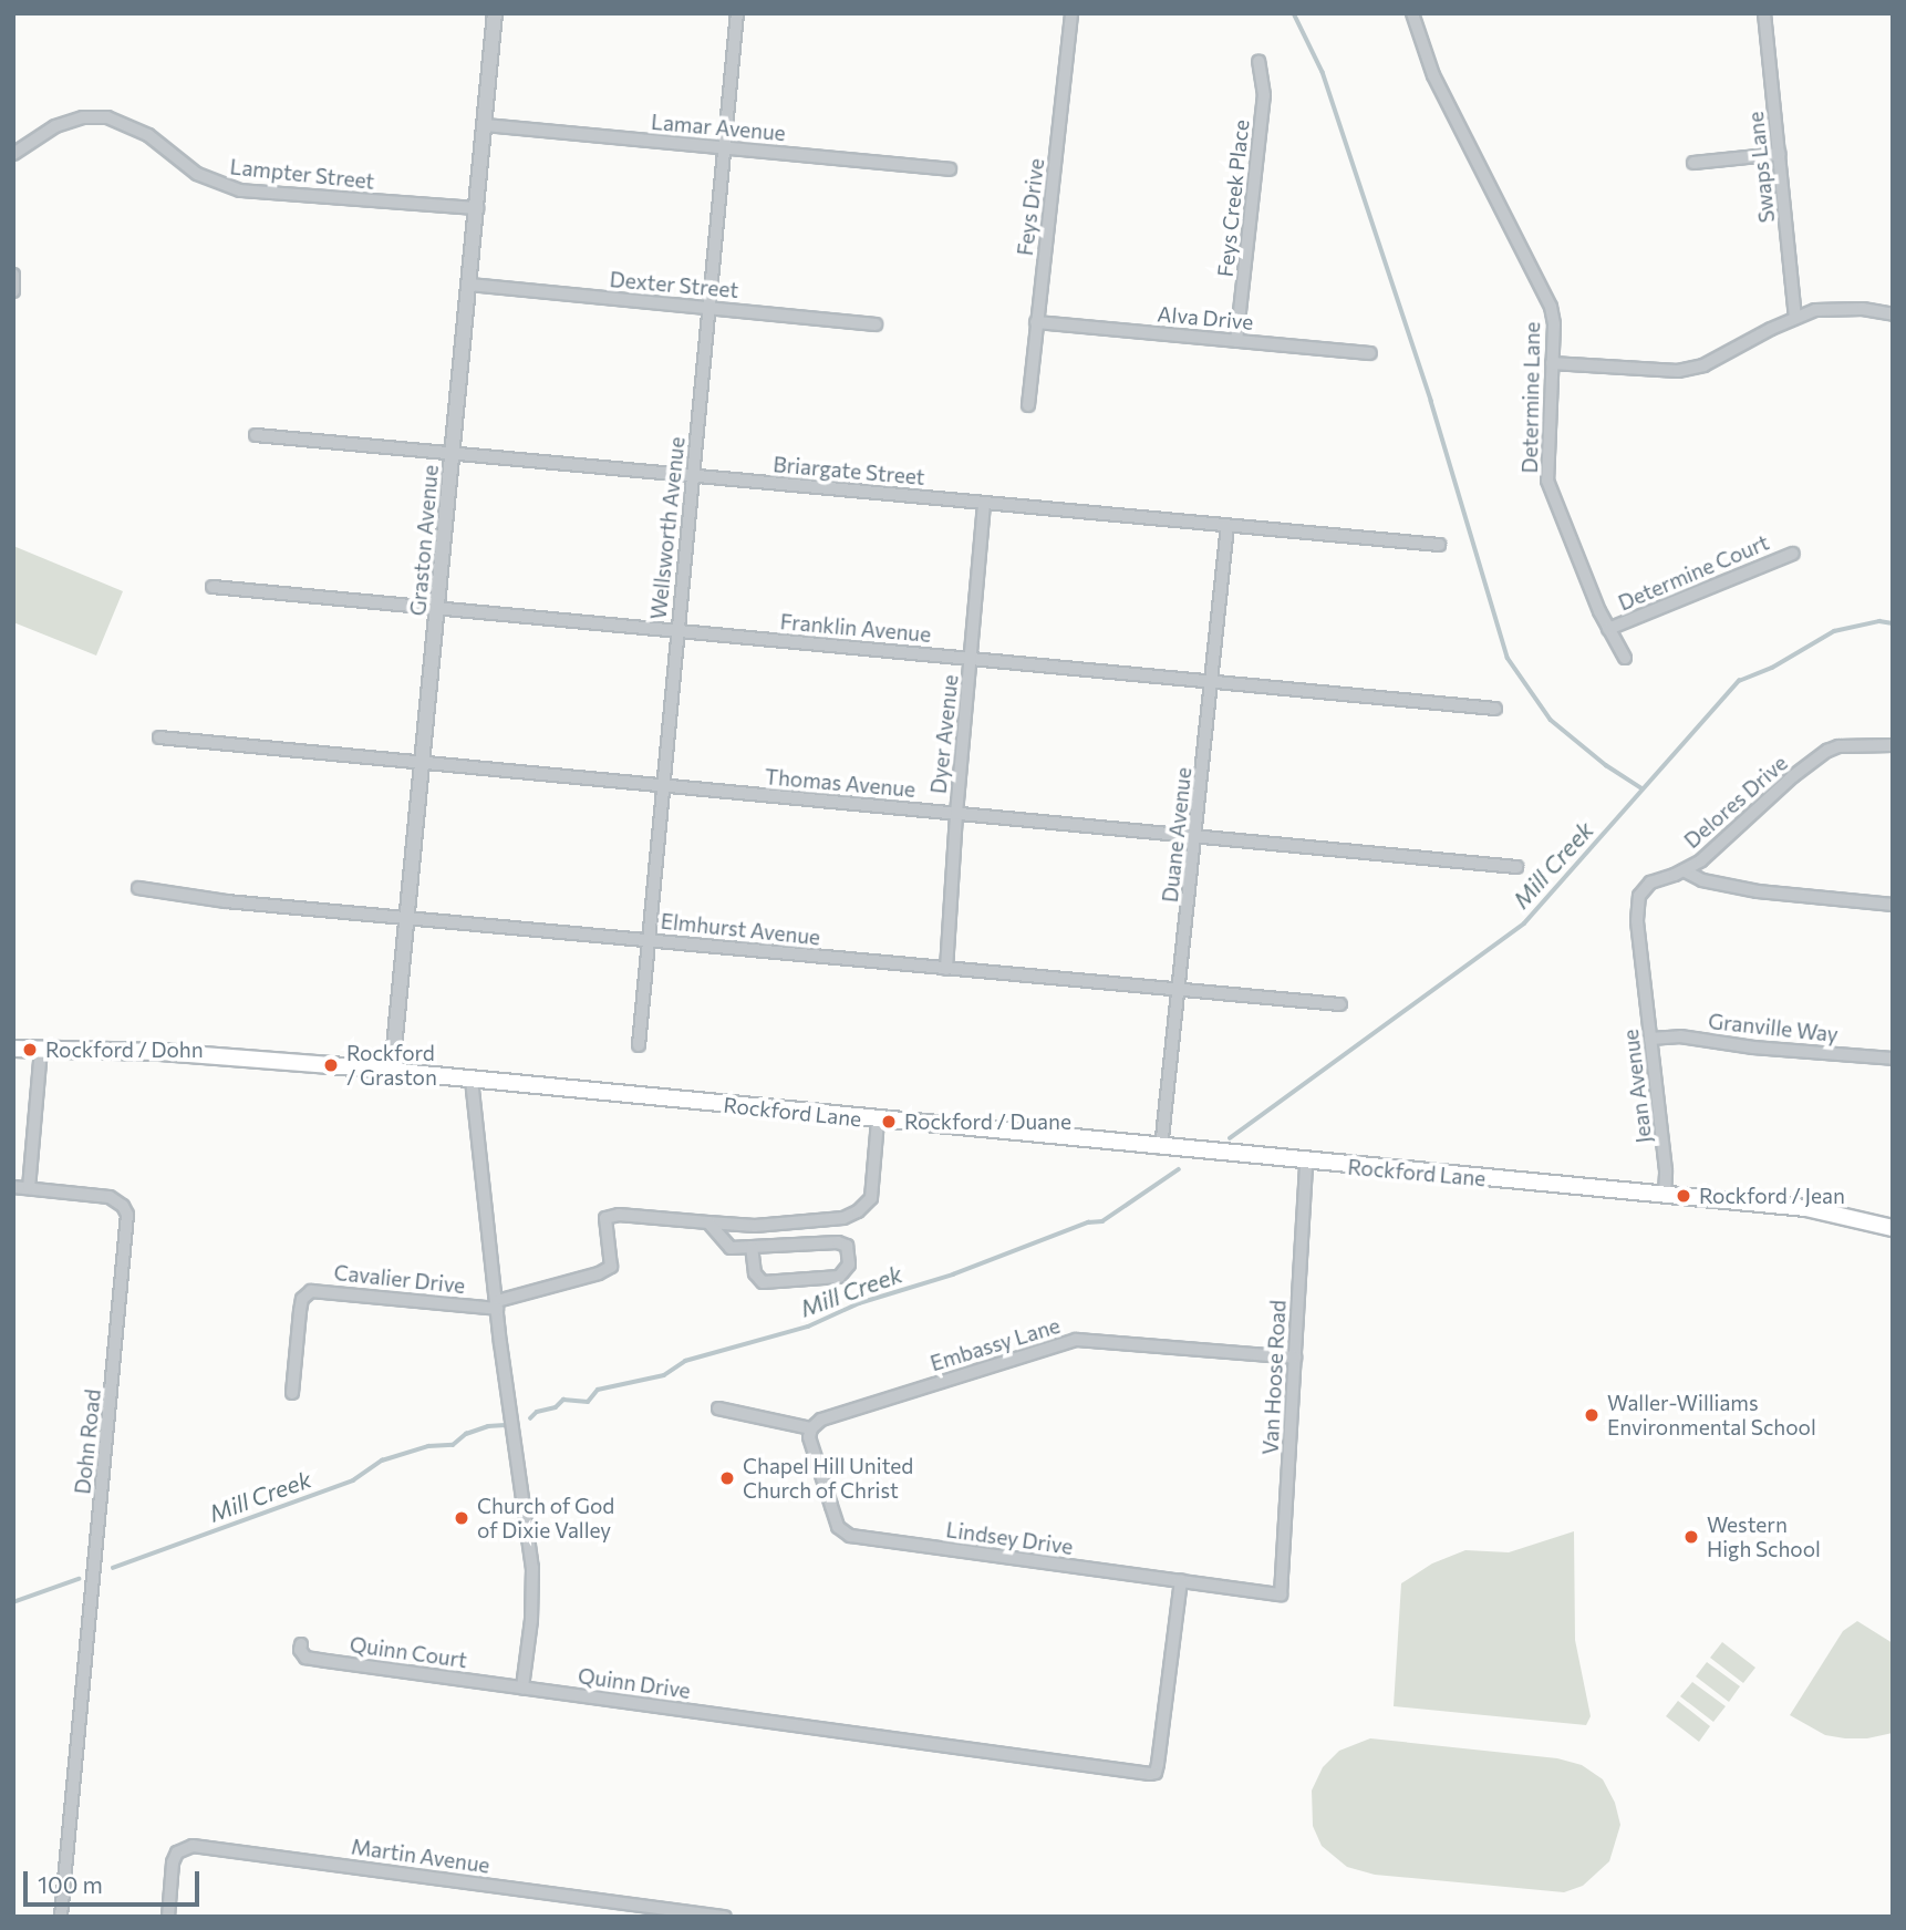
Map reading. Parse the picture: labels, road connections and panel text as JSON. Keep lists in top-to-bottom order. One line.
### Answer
{"streets":{"main road":["Rockford Lane"],"street":["Lamar Avenue","Swaps Lane","Lampter Street","Feys Creek Place","Feys Drive","Dexter Street","Alva Drive","Determine Lane","Briargate Street","Wellsworth Avenue","Graston Avenue","Determine Court","Franklin Avenue","Dyer Avenue","Thomas Avenue","Delores Drive","Duane Avenue","Elmhurst Avenue","Granville Way","Jean Avenue","Cavalier Drive","Embassy Lane","Van Hoose Road","Dohn Road","Lindsey Drive","Quinn Court","Quinn Drive","Martin Avenue"]},"crossings":[["Lamar Avenue","Wellsworth Avenue"],["Lamar Avenue","Graston Avenue"],["Lampter Street","Graston Avenue"],["Feys Creek Place","Alva Drive"],["Feys Drive","Alva Drive"],["Dexter Street","Wellsworth Avenue"],["Dexter Street","Graston Avenue"],["Determine Lane","Determine Court"],["Briargate Street","Wellsworth Avenue"],["Briargate Street","Graston Avenue"],["Briargate Street","Dyer Avenue"],["Briargate Street","Duane Avenue"],["Wellsworth Avenue","Franklin Avenue"],["Wellsworth Avenue","Thomas Avenue"],["Wellsworth Avenue","Elmhurst Avenue"],["Graston Avenue","Franklin Avenue"],["Graston Avenue","Thomas Avenue"],["Graston Avenue","Elmhurst Avenue"],["Graston Avenue","Rockford Lane"],["Franklin Avenue","Dyer Avenue"],["Franklin Avenue","Duane Avenue"],["Dyer Avenue","Thomas Avenue"],["Dyer Avenue","Elmhurst Avenue"],["Thomas Avenue","Duane Avenue"],["Delores Drive","Jean Avenue"],["Duane Avenue","Elmhurst Avenue"],["Duane Avenue","Rockford Lane"],["Granville Way","Jean Avenue"],["Jean Avenue","Rockford Lane"],["Rockford Lane","Van Hoose Road"],["Embassy Lane","Van Hoose Road"],["Embassy Lane","Lindsey Drive"],["Van Hoose Road","Lindsey Drive"],["Lindsey Drive","Quinn Drive"],["Quinn Court","Quinn Drive"]],"water":["Mill Creek"],"places":["Rockford / Dohn","Rockford / Graston","Rockford / Duane","Rockford / Jean","Waller-Williams Environmental School","Chapel Hill United Church of Christ","Church of God of Dixie Valley","Western High School"],"scale_bar":"100 m"}
